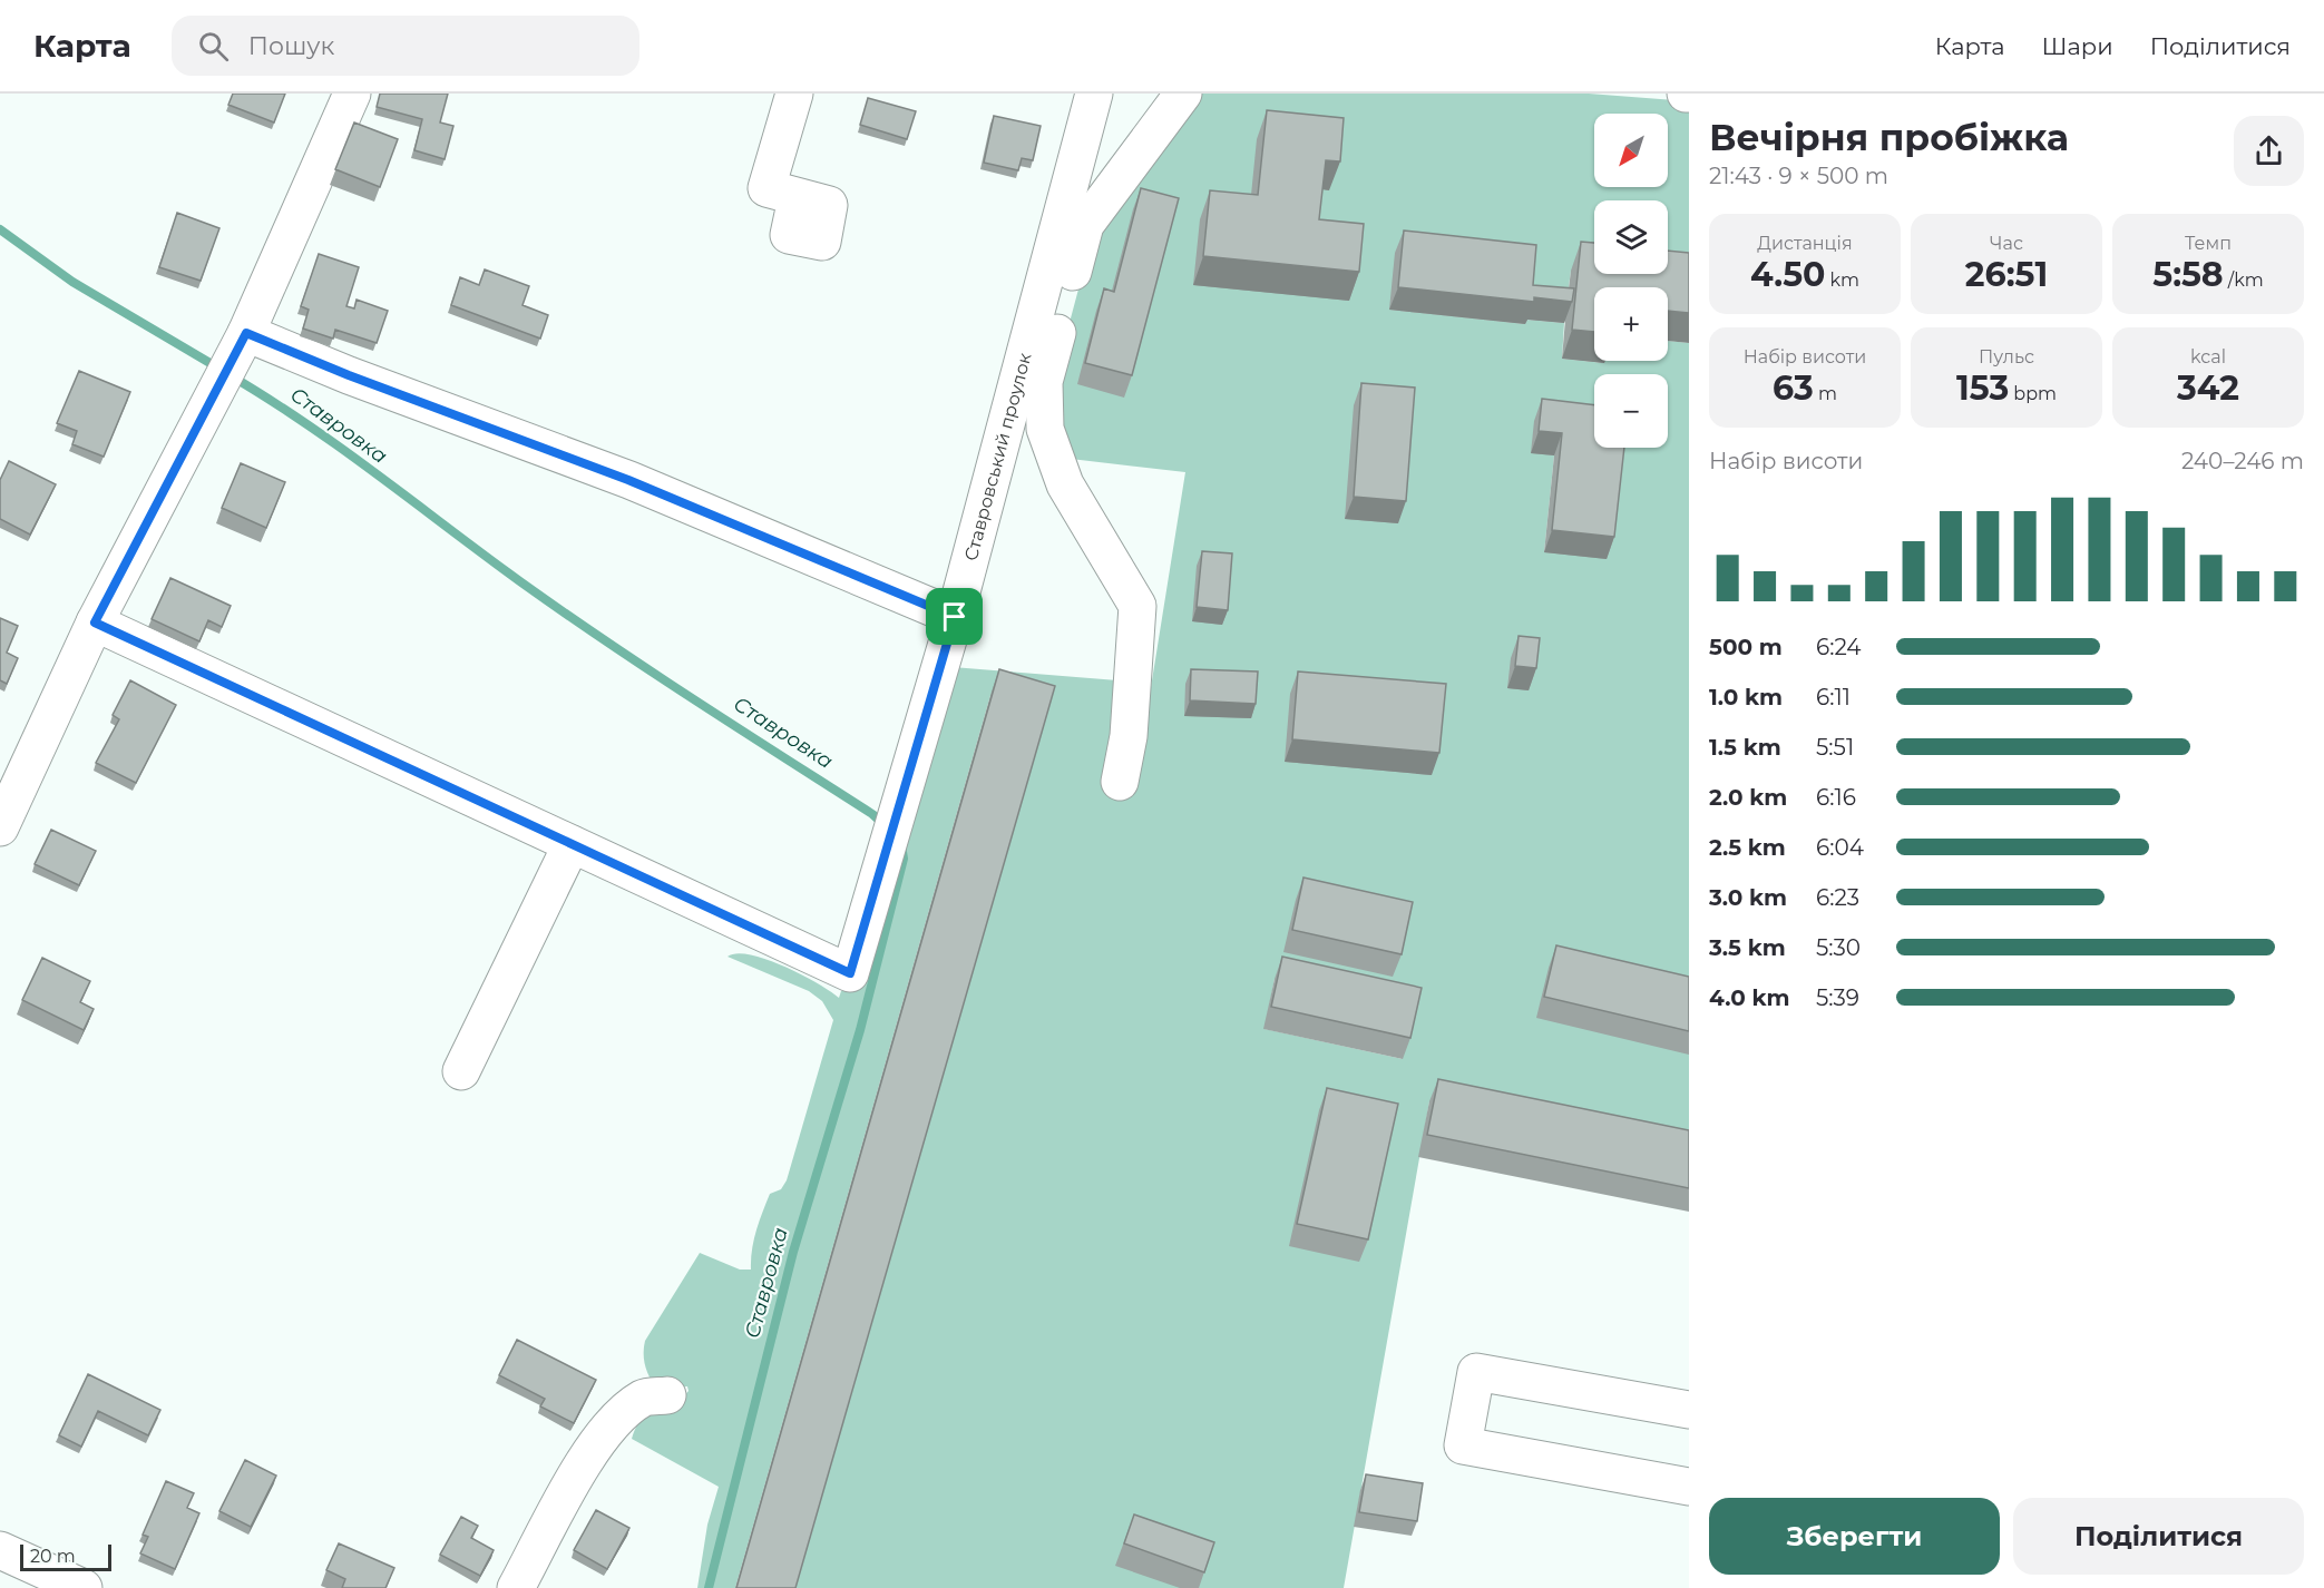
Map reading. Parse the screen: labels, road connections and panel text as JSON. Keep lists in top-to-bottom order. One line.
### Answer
{"streets":{"street":["Ставровський проулок"]},"water":["Ставровка"],"scale_bar":"20 m","north":"bottom left","page":{"header":"Карта","search":"Пошук","nav":["Карта","Шари","Поділитися"],"heading":["Вечірня пробіжка","21:43 · 9 × 500 m"],"map_buttons":["+","−"],"stats":[["Дистанція","4.50 km"],["Час","26:51"],["Темп","5:58 /km"],["Набір висоти","63 m"],["Пульс","153 bpm"],["kcal","342"]],"chart":["Набір висоти","240–246 m"],"list":[{"name":"500 m","note":"6:24"},{"name":"1.0 km","note":"6:11"},{"name":"1.5 km","note":"5:51"},{"name":"2.0 km","note":"6:16"},{"name":"2.5 km","note":"6:04"},{"name":"3.0 km","note":"6:23"},{"name":"3.5 km","note":"5:30"},{"name":"4.0 km","note":"5:39"}],"buttons":["Зберегти","Поділитися"],"scale":"20 m"}}
